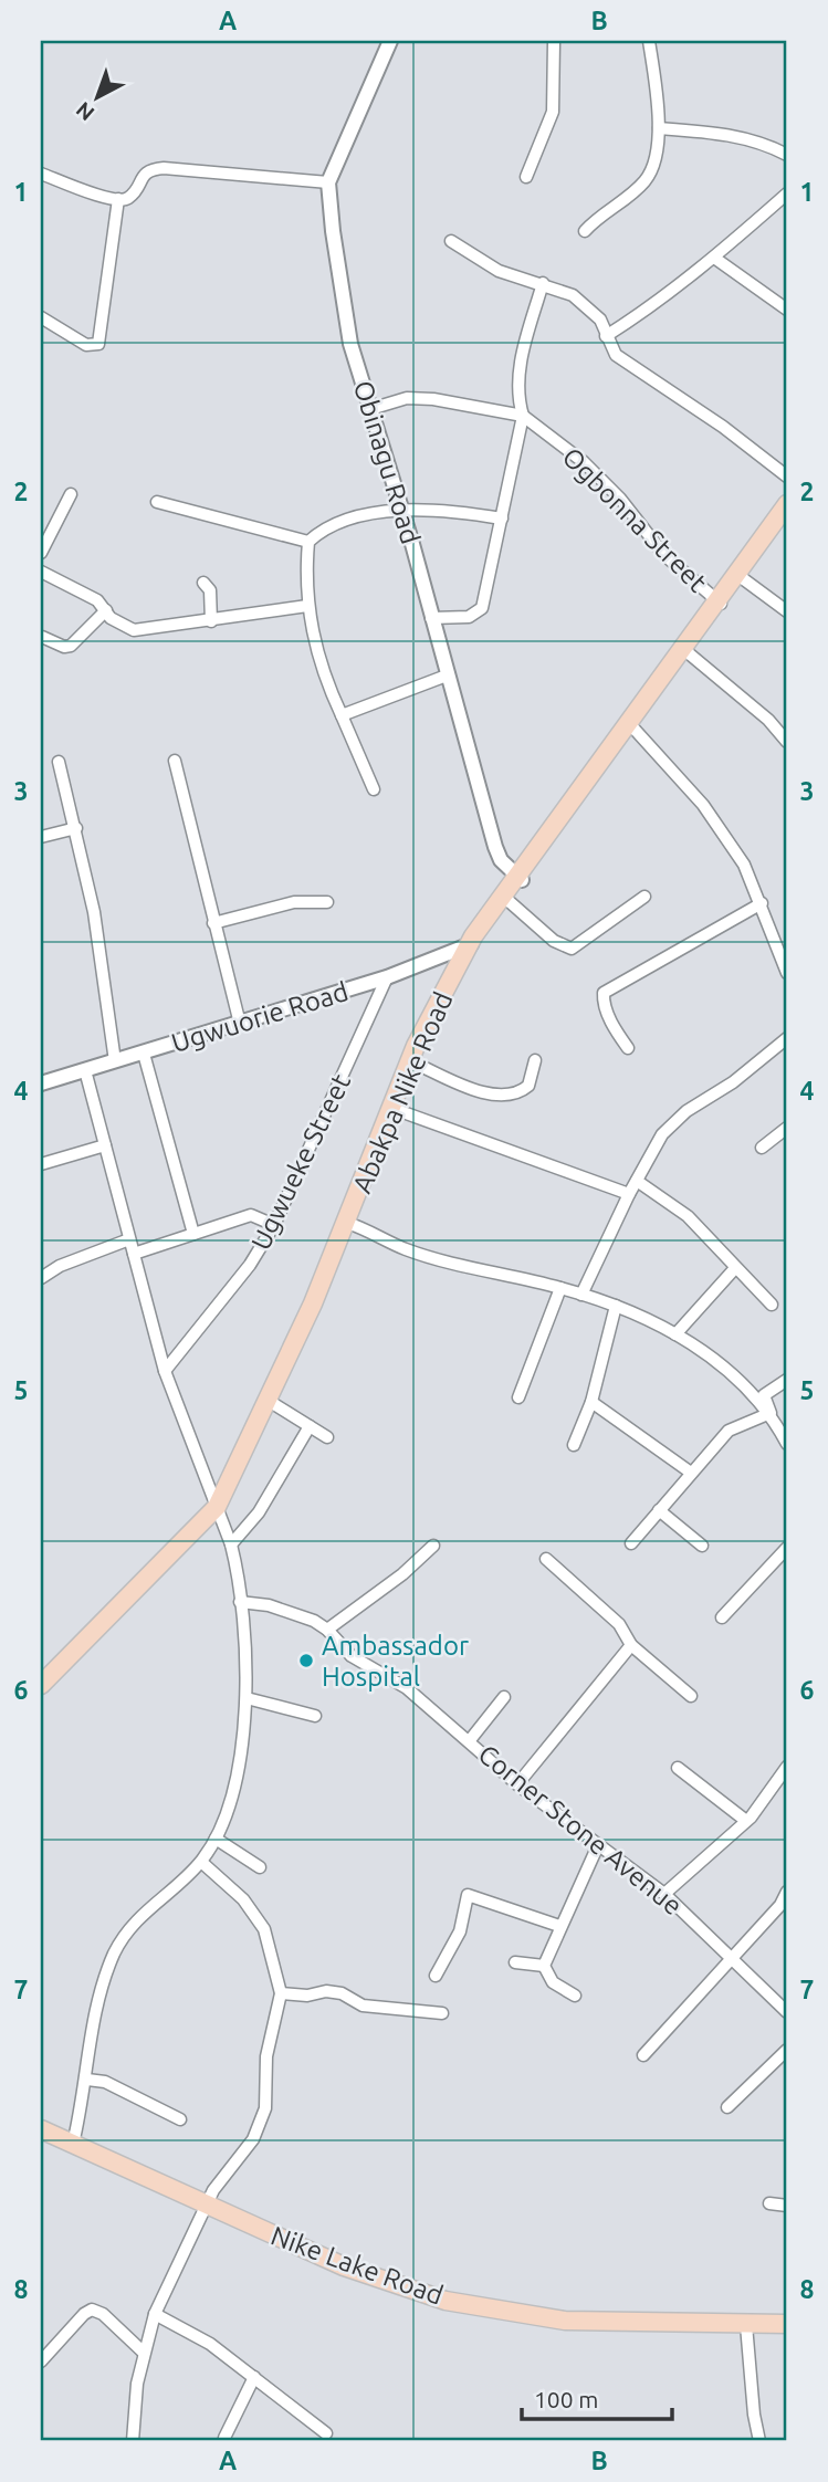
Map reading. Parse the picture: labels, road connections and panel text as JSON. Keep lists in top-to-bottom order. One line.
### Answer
{"streets":{"main road":["Abakpa Nike Road","Nike Lake Road"],"street":["Obinagu Road","Ogbonna Street","Ugwuorie Road","Ugwueke Street","Corner Stone Avenue"]},"crossings":[["Obinagu Road","Ogbonna Street"],["Obinagu Road","Abakpa Nike Road"],["Ogbonna Street","Abakpa Nike Road"],["Ugwuorie Road","Abakpa Nike Road"],["Ugwuorie Road","Ugwueke Street"]],"places":["Ambassador Hospital"],"scale_bar":"100 m","north":"bottom left","grid":{"columns":["A","B"],"rows":["1","2","3","4","5","6","7","8"]}}
